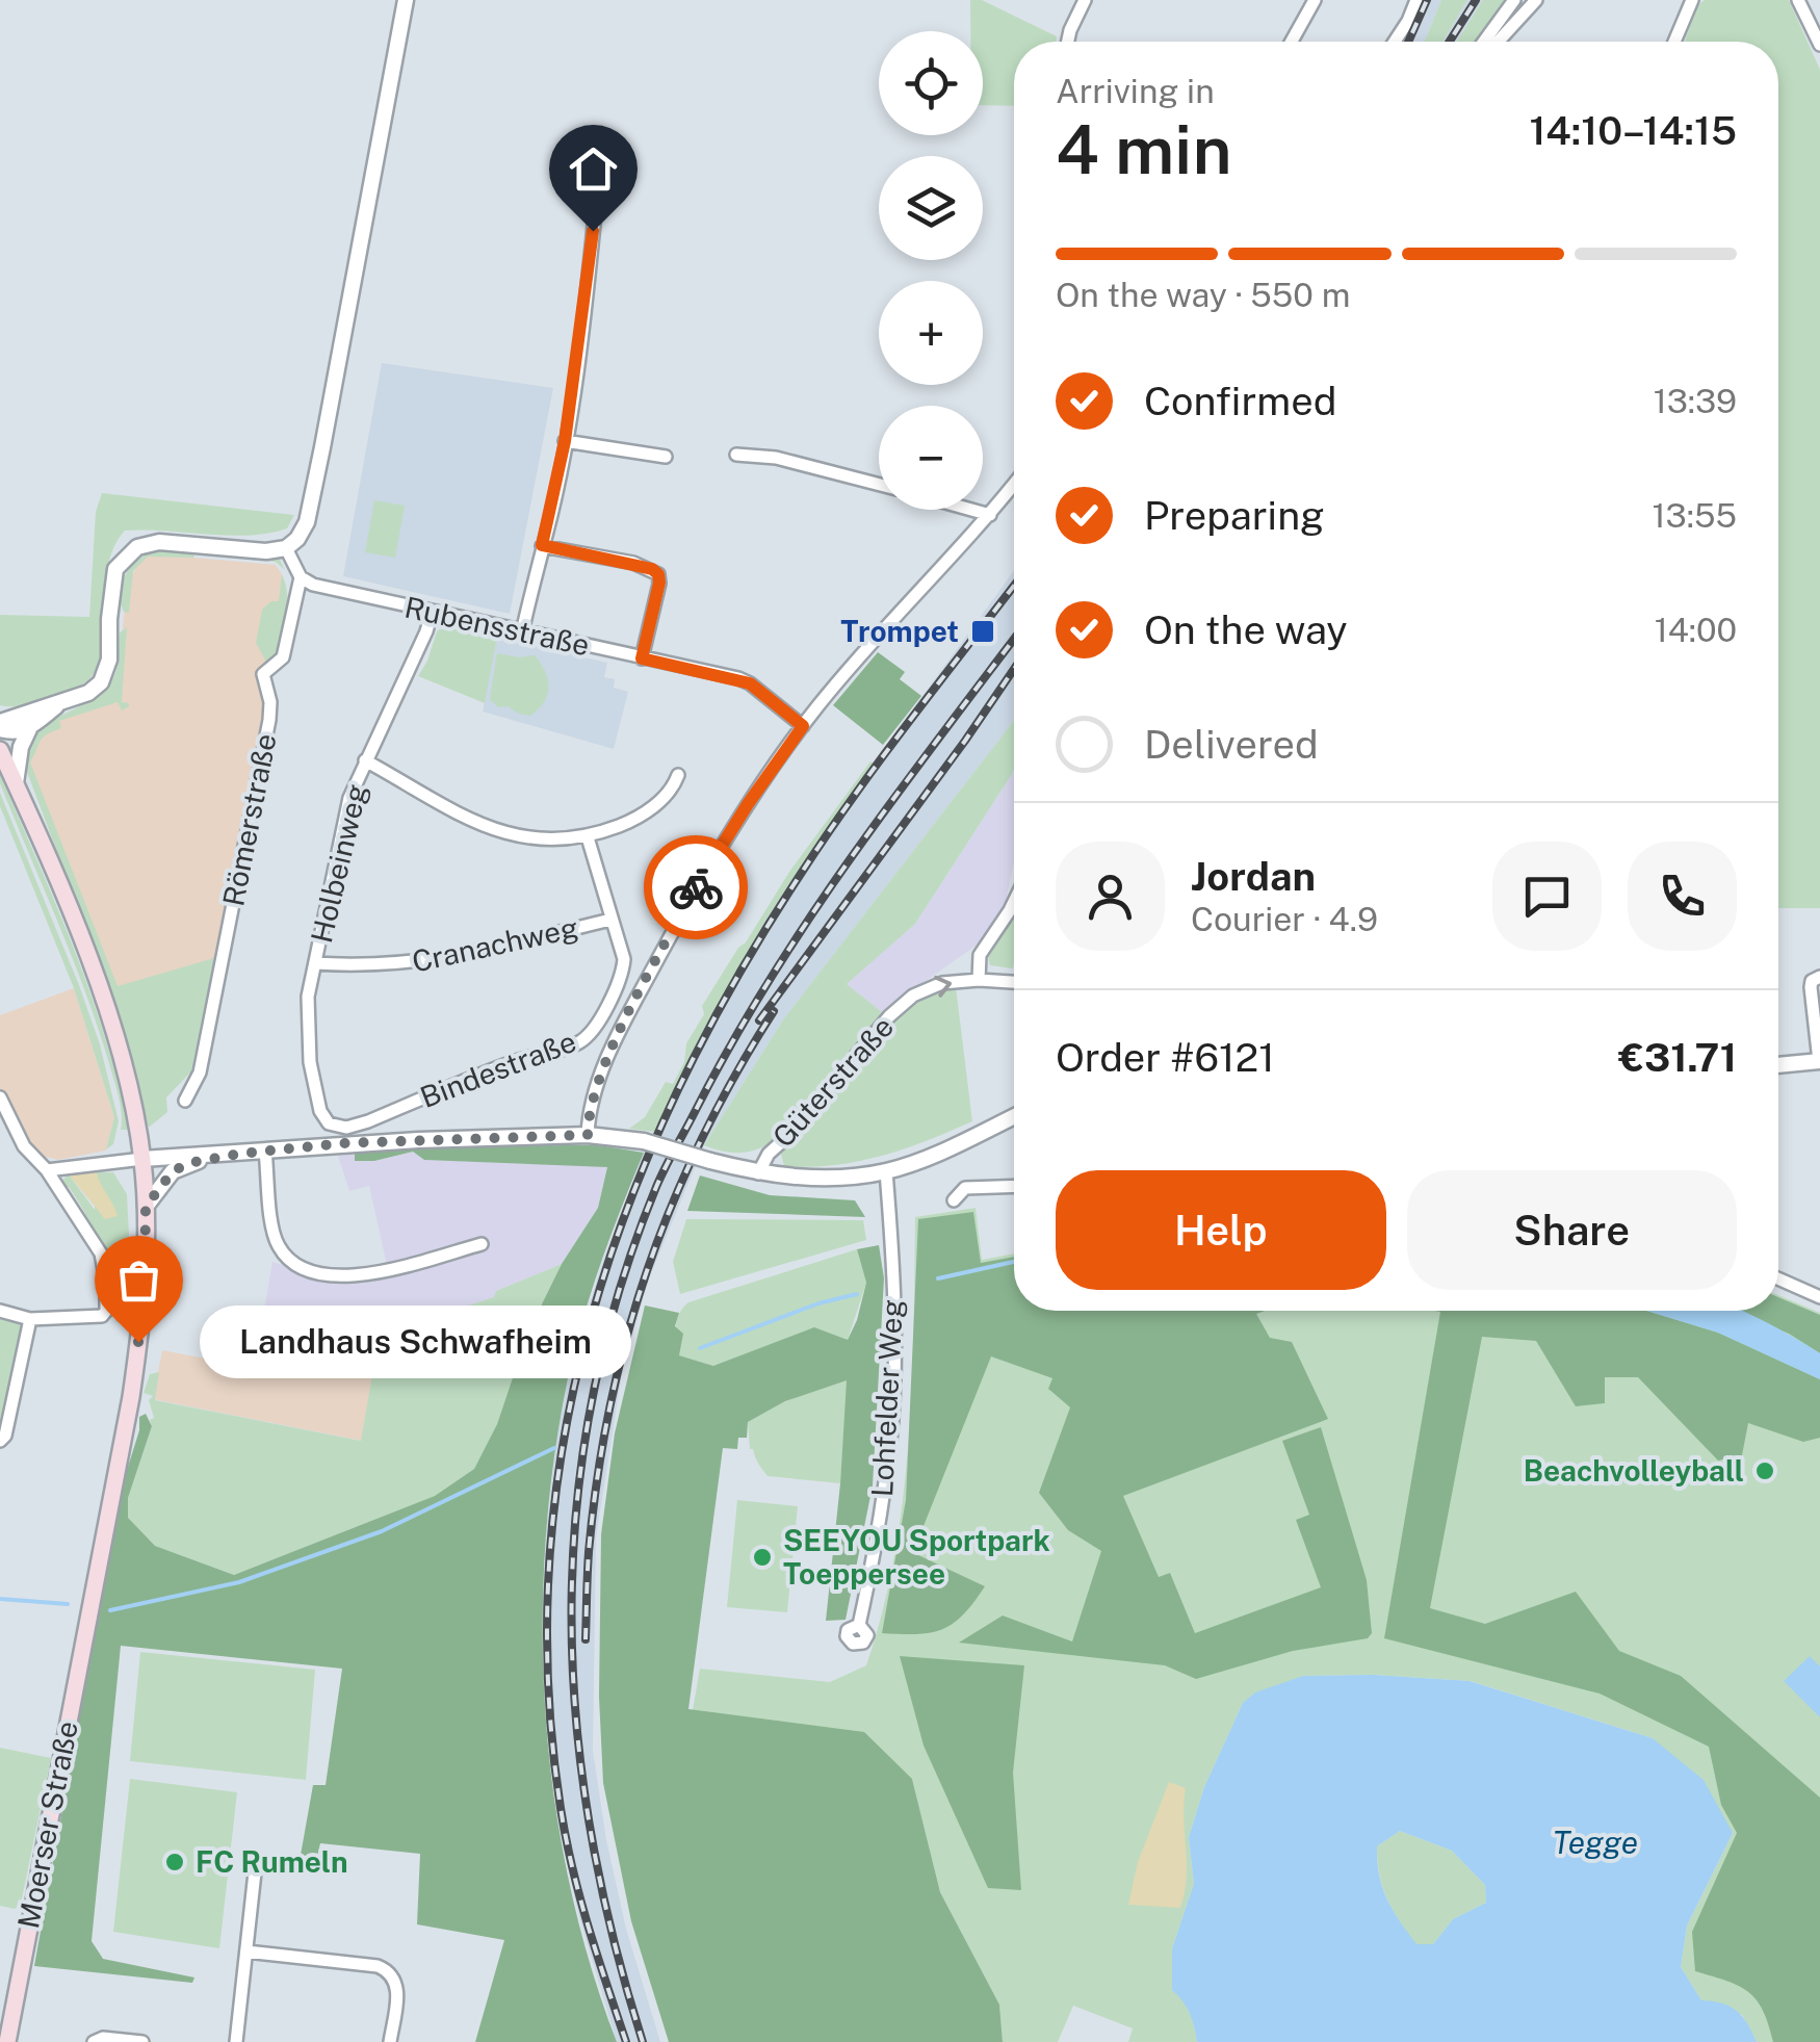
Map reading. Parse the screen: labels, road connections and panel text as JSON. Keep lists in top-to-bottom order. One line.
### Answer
{"streets":{"main road":["Moerser Straße"],"street":["Rubensstraße","Römerstraße","Holbeinweg","Cranachweg","Bindestraße","Güterstraße","Lohfelder Weg"]},"crossings":[["Rubensstraße","Römerstraße"],["Rubensstraße","Holbeinweg"],["Holbeinweg","Cranachweg"],["Holbeinweg","Bindestraße"],["Cranachweg","Bindestraße"]],"one_way":["Güterstraße"],"water":["Tegge"],"places":{"transit":["Trompet"],"other":["Landhaus Schwafheim","Beachvolleyball","SEEYOU Sportpark Toeppersee","FC Rumeln"]},"page":{"map_buttons":["+","−"],"heading":["4 min","Arriving in","14:10–14:15"],"panel":["Jordan","Courier · 4.9","Order #6121","€31.71"],"bar":"On the way · 550 m","list":[["Confirmed","13:39"],["Preparing","13:55"],["On the way","14:00"],"Delivered"],"buttons":["Help","Share"],"bubble":"Landhaus Schwafheim"}}
